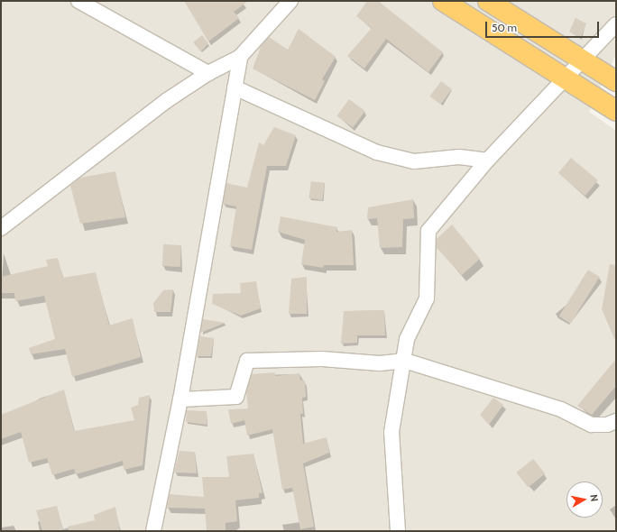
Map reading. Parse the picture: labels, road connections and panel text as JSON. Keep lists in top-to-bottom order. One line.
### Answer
{"scale_bar":"50 m","north":"right"}
